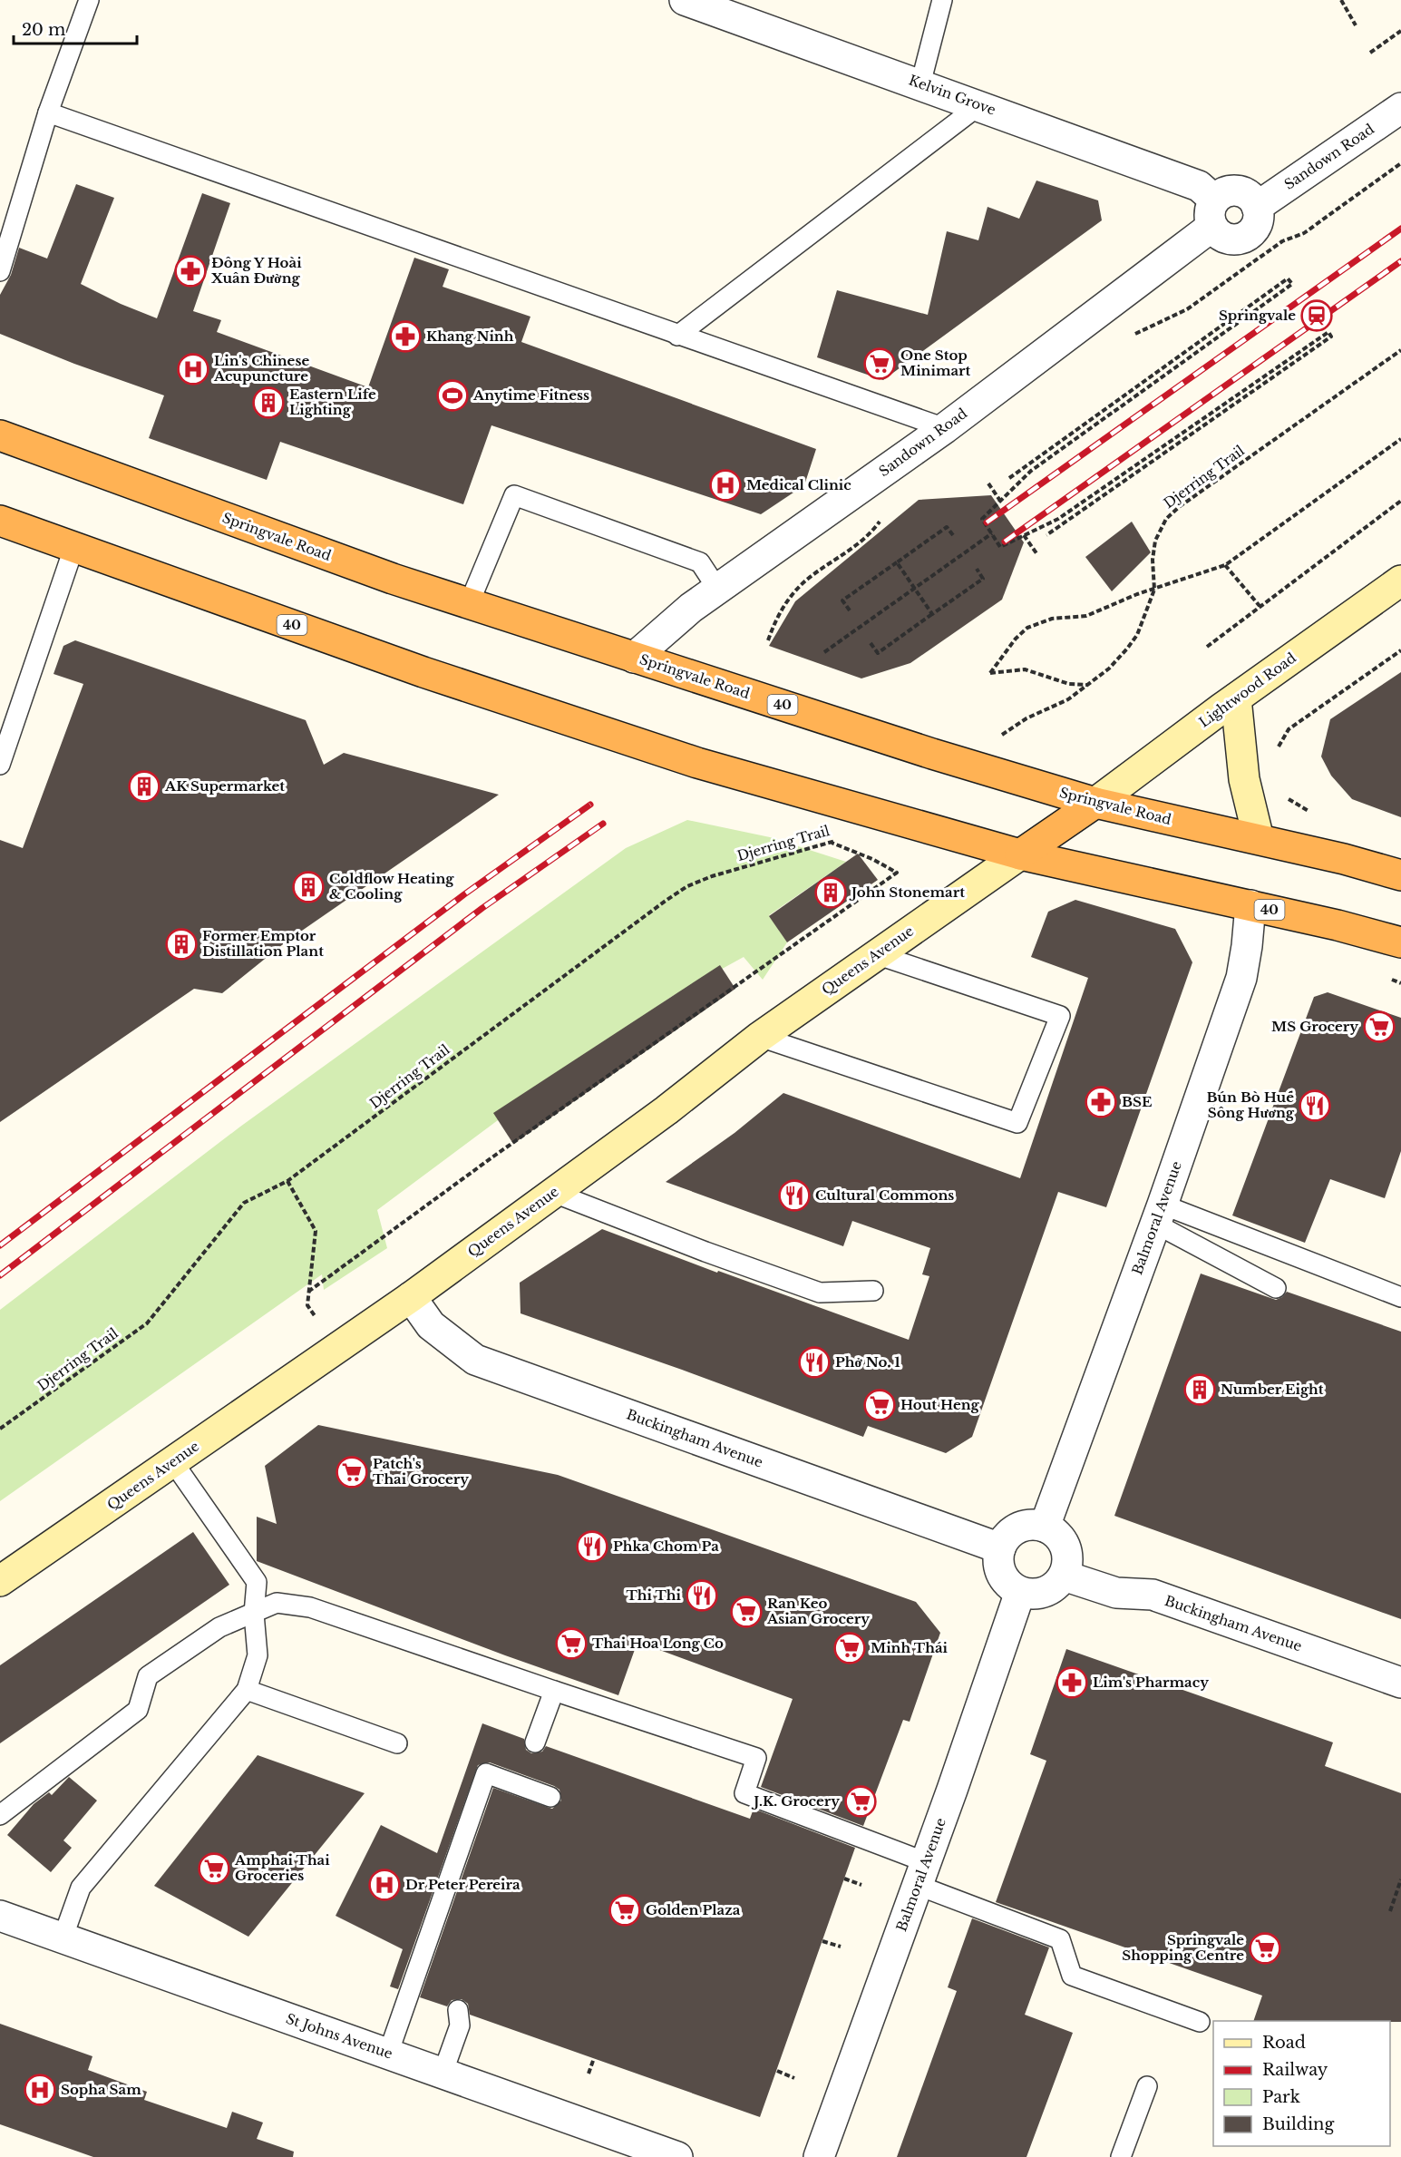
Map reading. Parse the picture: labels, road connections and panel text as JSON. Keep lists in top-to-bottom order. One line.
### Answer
{"streets":{"highway":["Springvale Road","40"],"main road":["Lightwood Road","Queens Avenue"],"street":["Kelvin Grove","Sandown Road","Balmoral Avenue","Buckingham Avenue","St Johns Avenue"],"path":["Djerring Trail"]},"crossings":[["Kelvin Grove","Sandown Road"],["Sandown Road","Springvale Road"],["Djerring Trail","Springvale Road"],["Djerring Trail","40"],["Springvale Road","Lightwood Road"],["40","Queens Avenue"],["40","Balmoral Avenue"],["Queens Avenue","Buckingham Avenue"],["Balmoral Avenue","Buckingham Avenue"]],"places":{"pharmacy":["Đông Y Hoài Xuân Đường","Khang Ninh","BSE","Lim's Pharmacy"],"station":["Springvale"],"supermarket":["One Stop Minimart","MS Grocery","Hout Heng","Patch's Thai Grocery","Ran Keo Asian Grocery","Thai Hoa Long Co","Minh Thái","J.K. Grocery","Amphai Thai Groceries","Golden Plaza","Springvale Shopping Centre"],"hospital":["Lin's Chinese Acupuncture","Medical Clinic","Dr Peter Pereira","Sopha Sam"],"sports":["Anytime Fitness"],"building":["Eastern Life Lighting","AK Supermarket","Coldflow Heating & Cooling","John Stonemart","Former Emptor Distillation Plant","Number Eight"],"restaurant":["Bún Bò Huế Sông Hương","Cultural Commons","Phở No. 1","Phka Chom Pa","Thi Thi"]},"legend":["Road","Railway","Park","Building"],"scale_bar":"20 m"}
